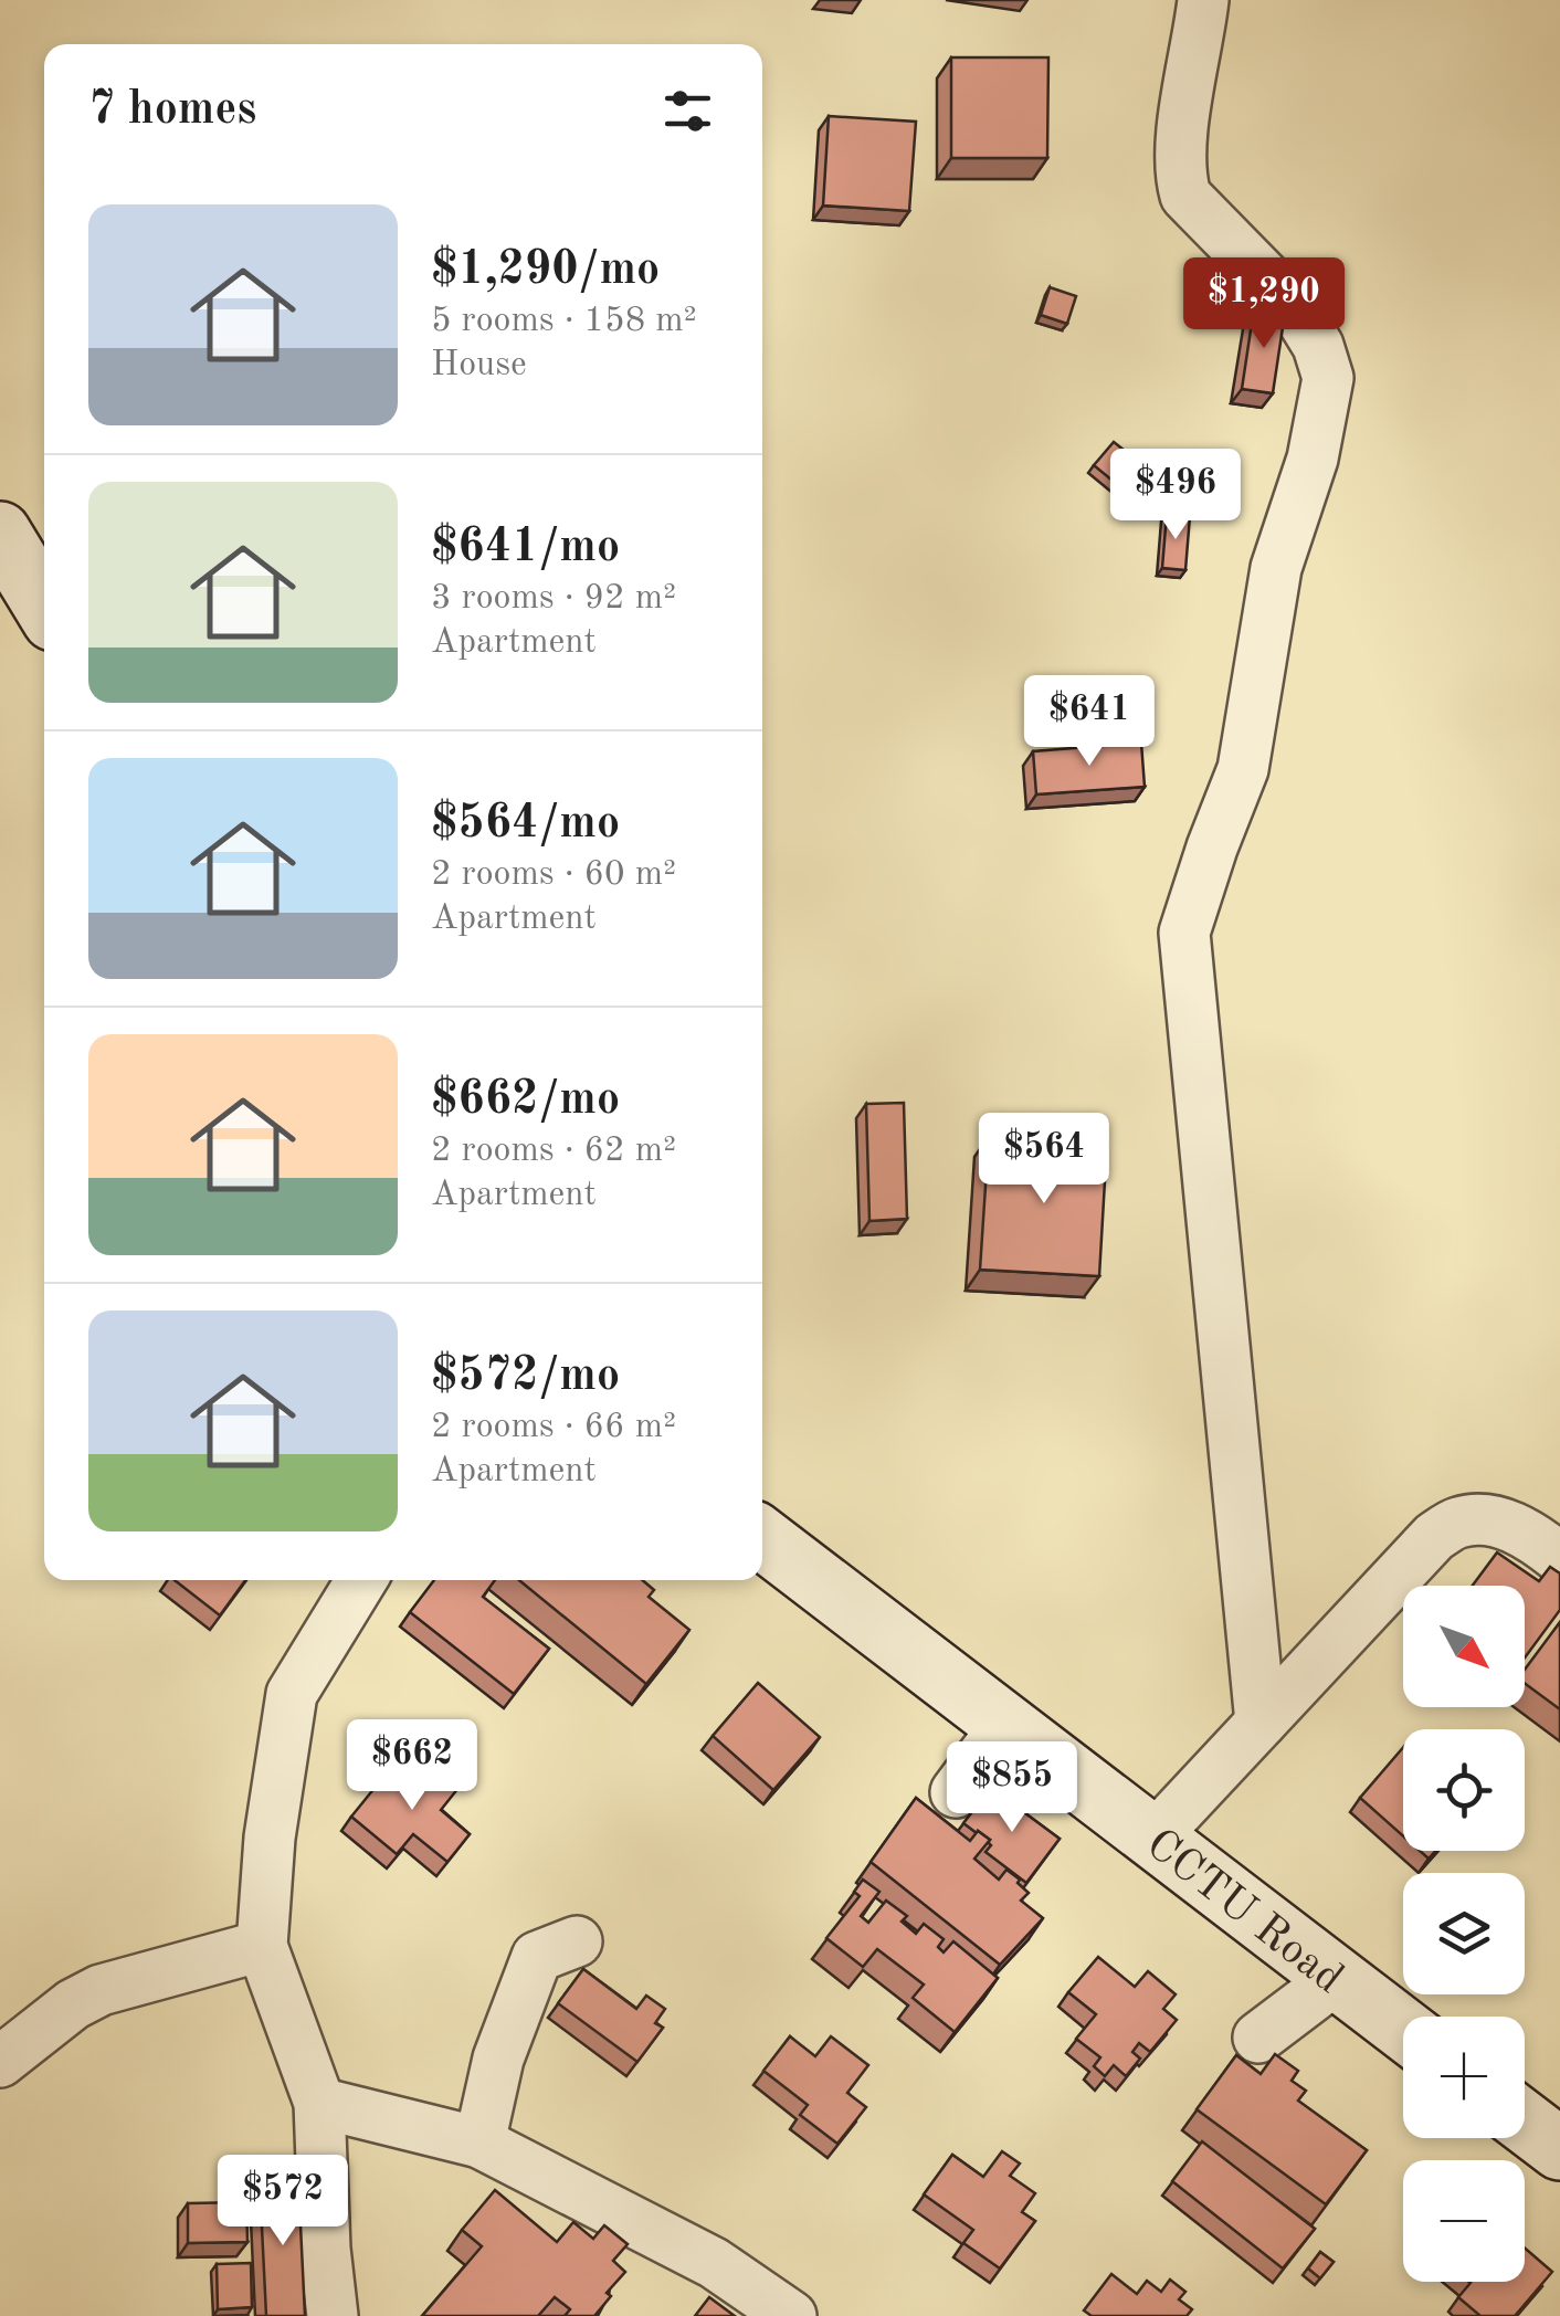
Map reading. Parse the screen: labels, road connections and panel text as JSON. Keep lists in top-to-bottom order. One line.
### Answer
{"streets":{"street":["CCTU Road"]},"north":"bottom right","page":{"heading":"7 homes","list":[{"name":"$1,290/mo","note":"5 rooms · 158 m² · House"},{"name":"$641/mo","note":"3 rooms · 92 m² · Apartment"},{"name":"$564/mo","note":"2 rooms · 60 m² · Apartment"},{"name":"$662/mo","note":"2 rooms · 62 m² · Apartment"},{"name":"$572/mo","note":"2 rooms · 66 m² · Apartment"}],"price":["$1,290","$496","$641","$564","$662","$855","$572"],"map_buttons":["+","−"]}}
